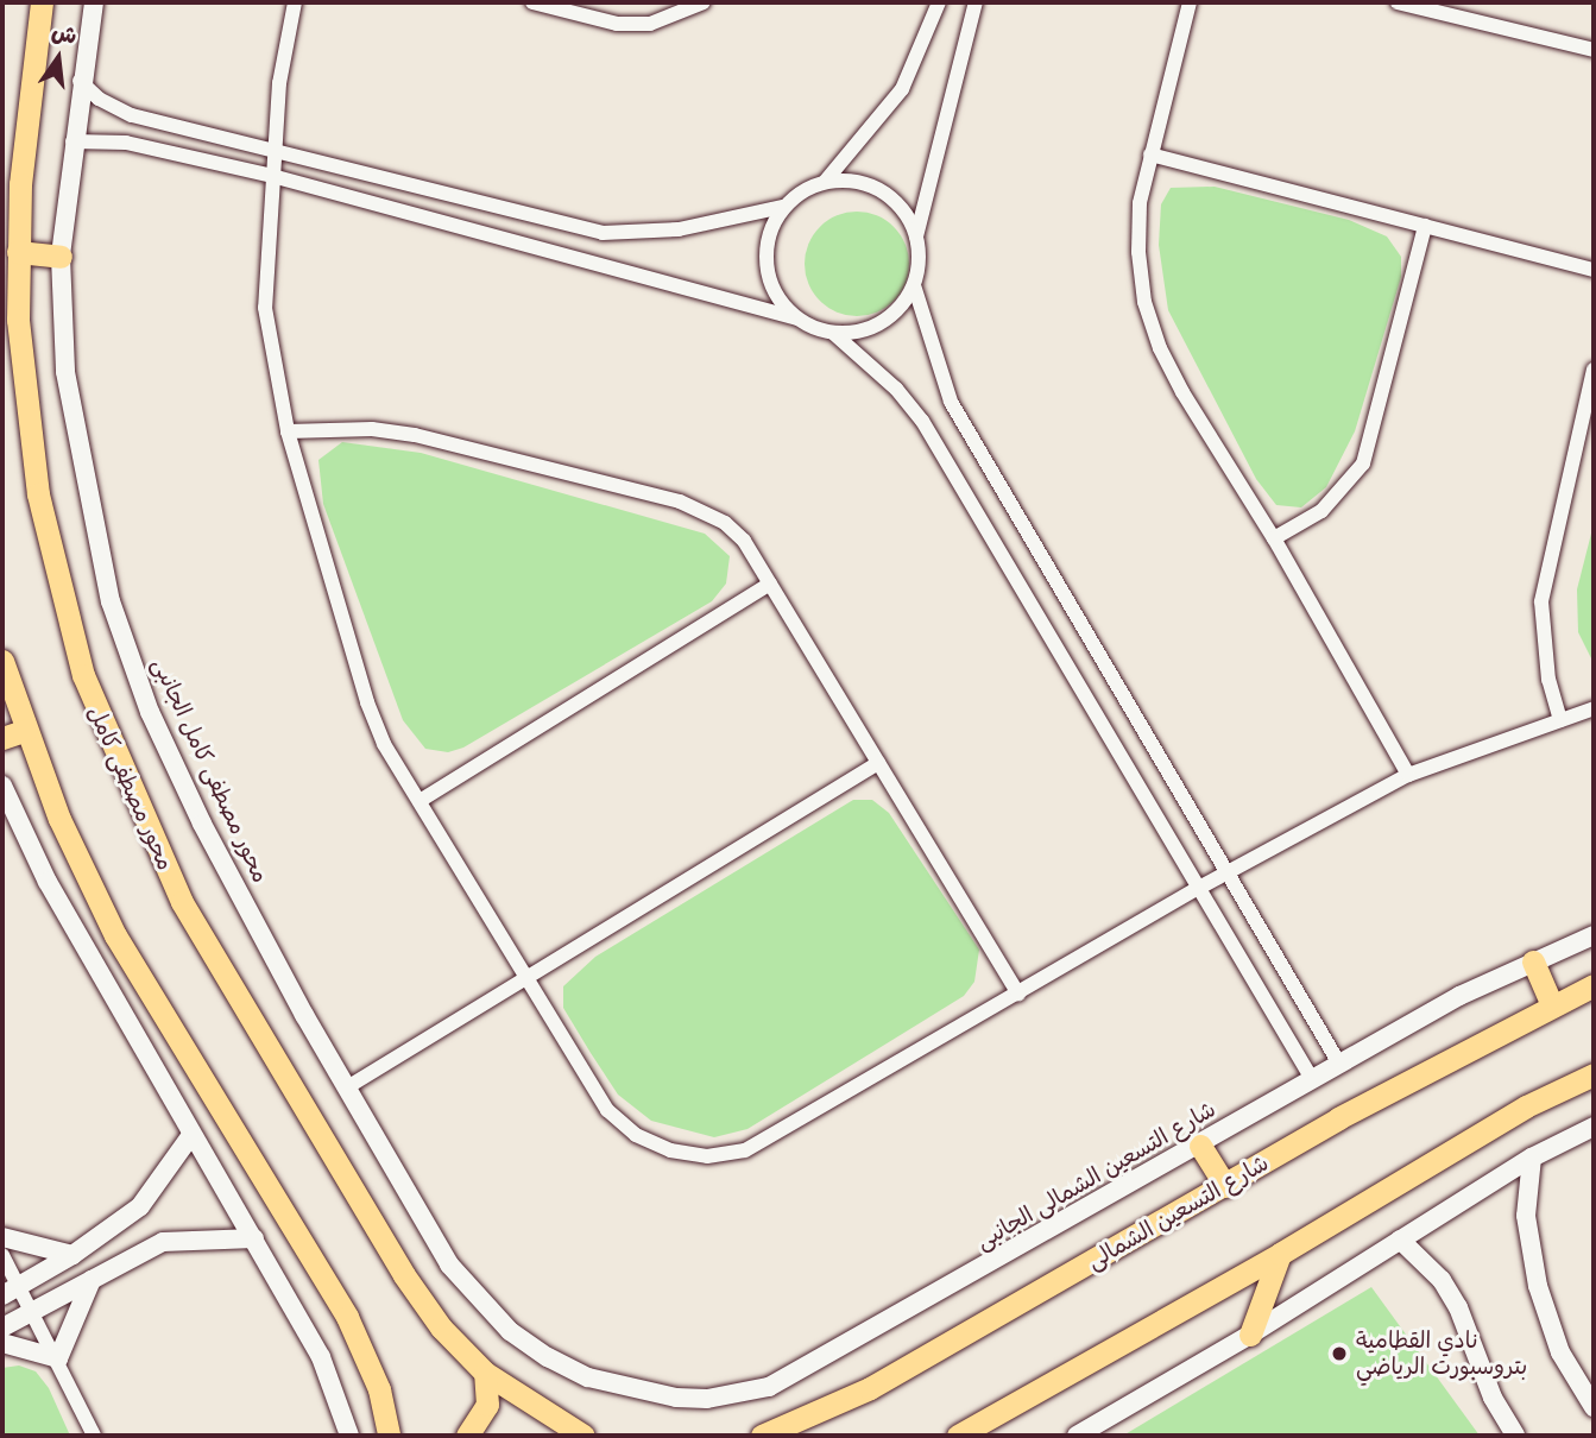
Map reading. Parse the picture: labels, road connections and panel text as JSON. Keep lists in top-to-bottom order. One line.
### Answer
{"streets":{"main road":["محور مصطفى كامل","شارع التسعين الشمالى"],"street":["محور مصطفى كامل الجانبى","شارع التسعين الشمالى الجانبى"]},"crossings":[["محور مصطفى كامل الجانبى","شارع التسعين الشمالى الجانبى"]],"places":["نادي القطامية بتروسبورت الرياضي"],"north":"top"}
